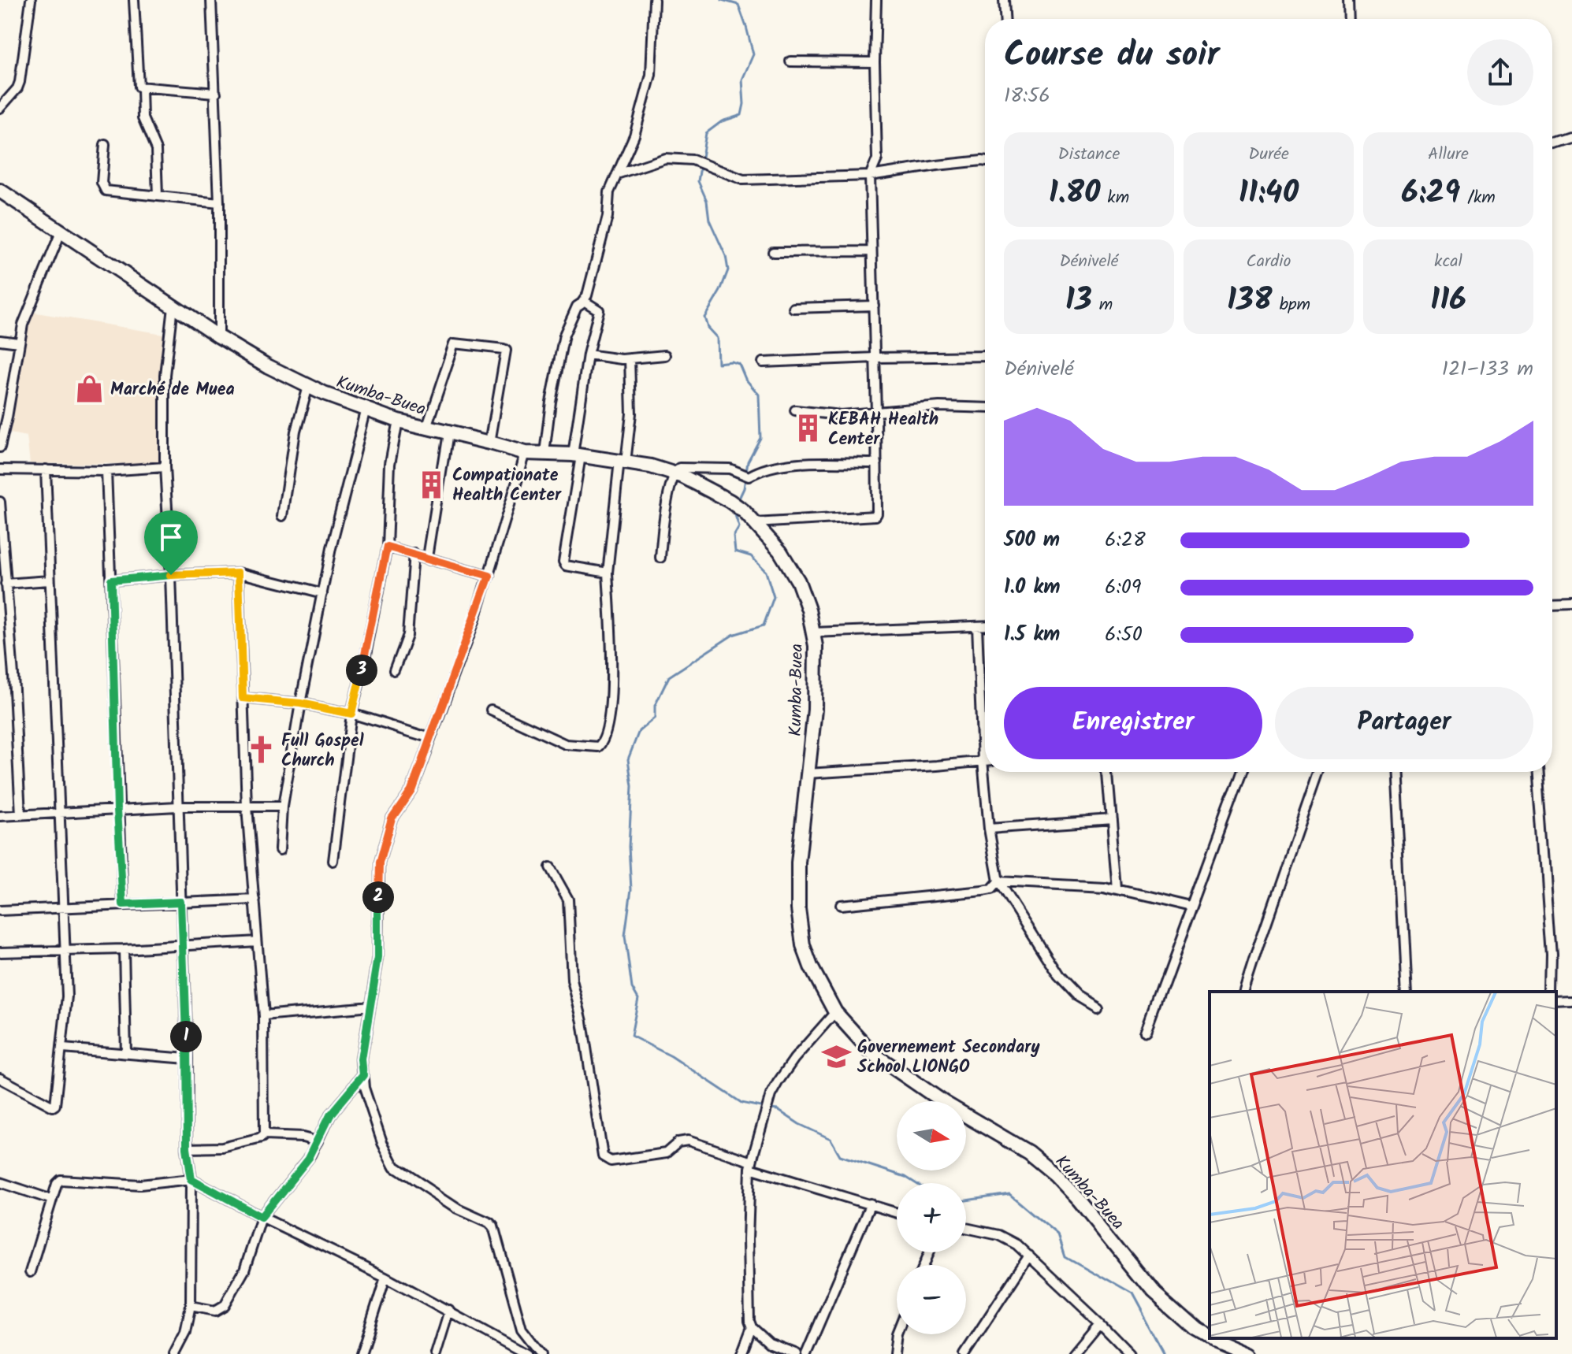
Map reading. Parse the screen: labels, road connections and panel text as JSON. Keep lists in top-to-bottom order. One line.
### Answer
{"streets":{"highway":["Kumba-Buea"]},"places":{"shop":["Marché de Muea"],"building":["KEBAH Health Center","Compationate Health Center"],"church":["Full Gospel Church"],"school or university":["Governement Secondary School LIONGO"]},"north":"right","page":{"heading":["Course du soir","18:56"],"stats":[["Distance","1.80 km"],["Durée","11:40"],["Allure","6:29 /km"],["Dénivelé","13 m"],["Cardio","138 bpm"],["kcal","116"]],"chart":["Dénivelé","121–133 m"],"list":[{"name":"500 m","note":"6:28"},{"name":"1.0 km","note":"6:09"},{"name":"1.5 km","note":"6:50"}],"pins":["3","2","1"],"buttons":["Enregistrer","Partager"],"map_buttons":["+","−"]}}
